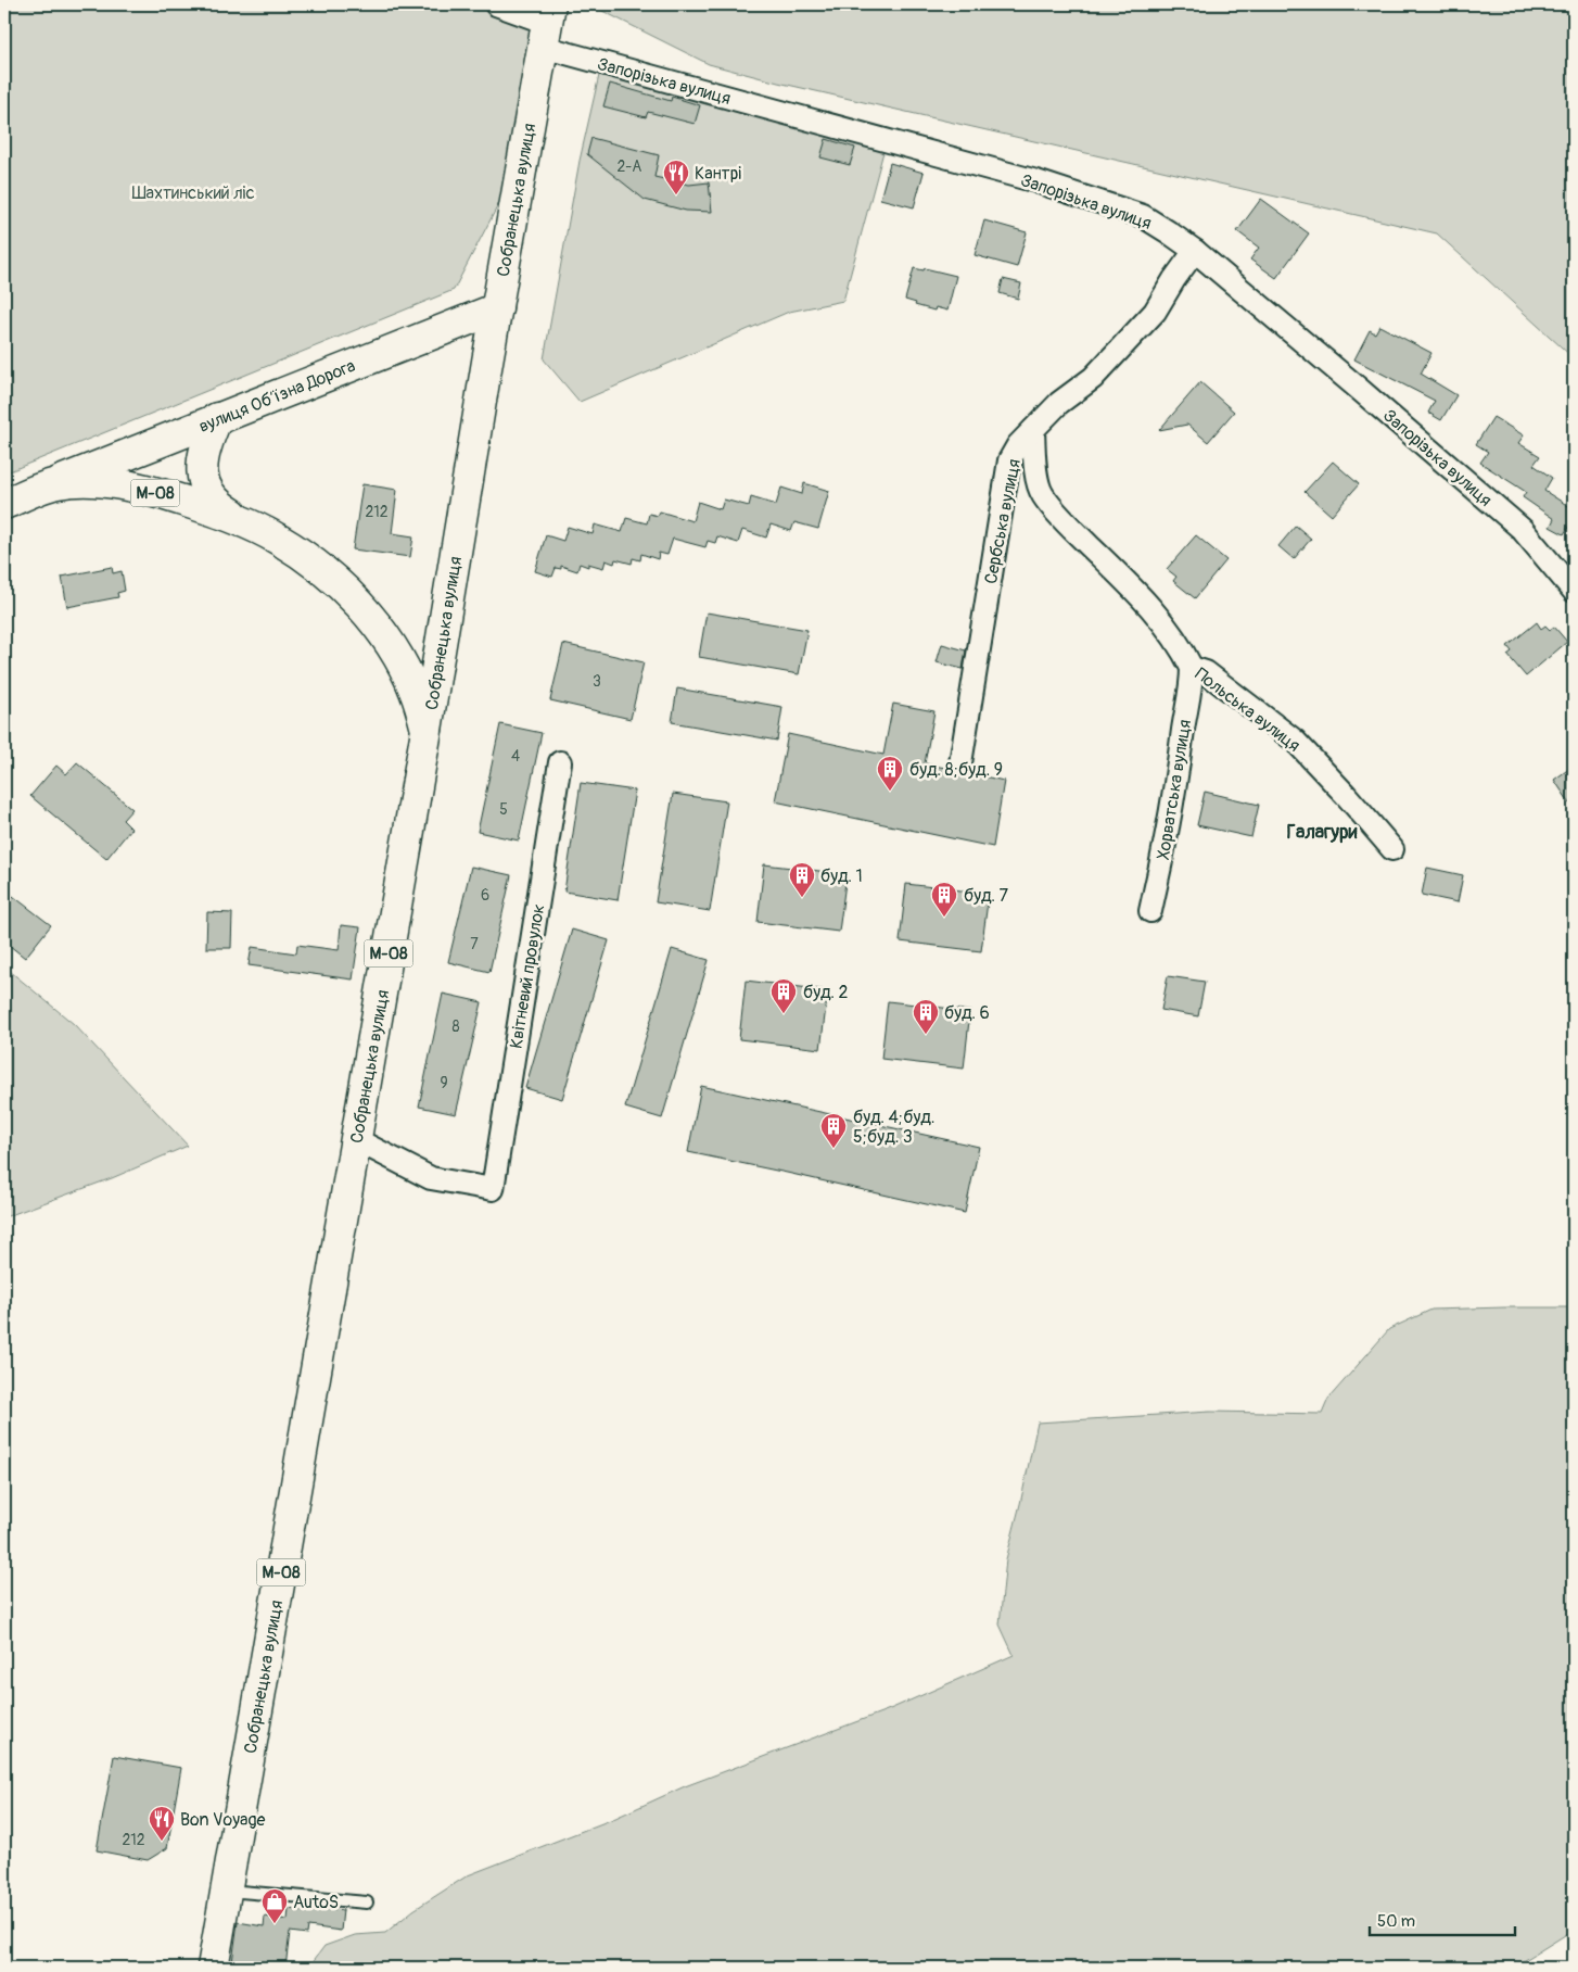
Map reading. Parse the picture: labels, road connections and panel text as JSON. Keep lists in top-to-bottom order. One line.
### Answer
{"streets":{"main road":["Собранецька вулиця","вулиця Обʼїзна Дорога","М-08"],"street":["Запорізька вулиця","Сербська вулиця","Польська вулиця","Хорватська вулиця","Квітневий провулок"]},"crossings":[["Запорізька вулиця","Собранецька вулиця"],["Запорізька вулиця","Сербська вулиця"],["Собранецька вулиця","вулиця Обʼїзна Дорога"],["Собранецька вулиця","Квітневий провулок"],["Сербська вулиця","Польська вулиця"],["Польська вулиця","Хорватська вулиця"]],"districts":["Галагури"],"parks":["Шахтинський ліс"],"places":{"restaurant":["Кантрі","Bon Voyage"],"building":["буд. 8;буд. 9","буд. 1","буд. 7","буд. 2","буд. 6","буд. 4;буд. 5;буд. 3"],"shop":["AutoS"]},"house_numbers":["2-А","212","3","4","5","6","7","8","9","212"],"scale_bar":"50 m"}
